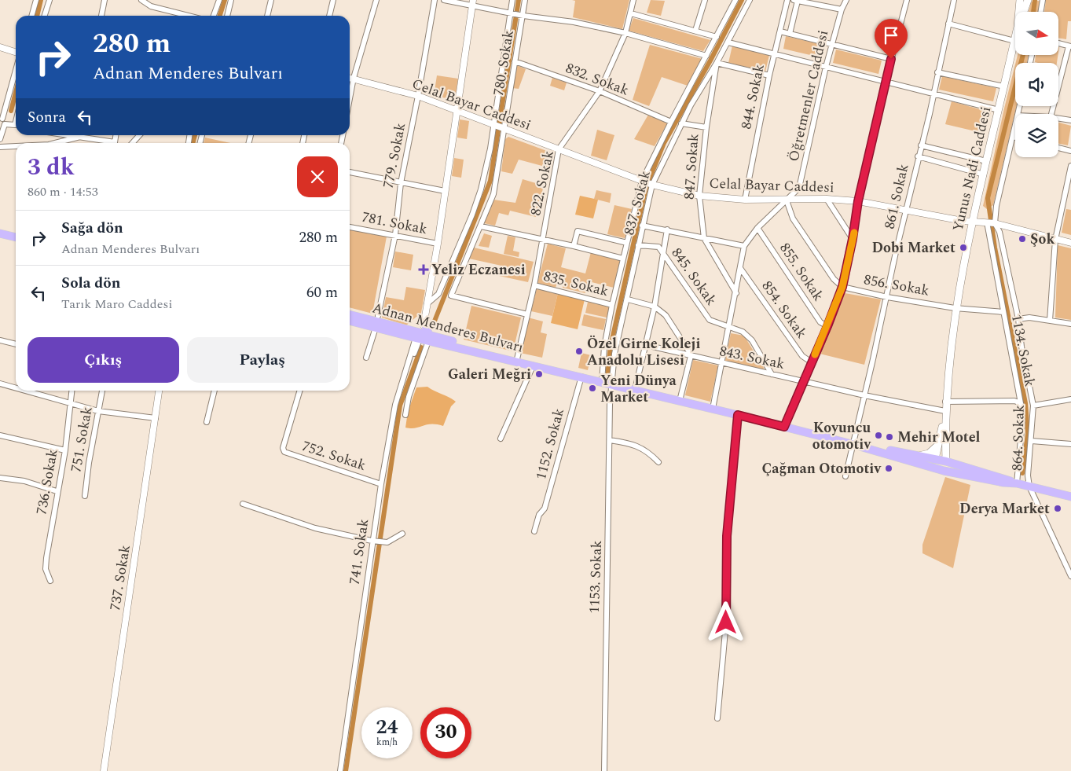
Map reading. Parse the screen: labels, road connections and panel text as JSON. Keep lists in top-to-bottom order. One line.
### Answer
{"streets":{"main road":["Yunus Nadi Caddesi","Adnan Menderes Bulvarı"],"street":["780. Sokak","832. Sokak","Öğretmenler Caddesi","844. Sokak","Celal Bayar Caddesi","779. Sokak","847. Sokak","822. Sokak","861. Sokak","837. Sokak","781. Sokak","855. Sokak","845. Sokak","835. Sokak","856. Sokak","854. Sokak","1134. Sokak","843. Sokak","864. Sokak","751. Sokak","1152. Sokak","752. Sokak","736. Sokak","741. Sokak","1153. Sokak","737. Sokak"]},"crossings":[["780. Sokak","832. Sokak"],["780. Sokak","Celal Bayar Caddesi"],["780. Sokak","822. Sokak"],["832. Sokak","822. Sokak"],["832. Sokak","837. Sokak"],["Öğretmenler Caddesi","Celal Bayar Caddesi"],["Öğretmenler Caddesi","847. Sokak"],["Öğretmenler Caddesi","855. Sokak"],["Öğretmenler Caddesi","845. Sokak"],["Öğretmenler Caddesi","856. Sokak"],["Öğretmenler Caddesi","854. Sokak"],["Öğretmenler Caddesi","Adnan Menderes Bulvarı"],["Öğretmenler Caddesi","843. Sokak"],["844. Sokak","Celal Bayar Caddesi"],["Celal Bayar Caddesi","779. Sokak"],["Celal Bayar Caddesi","847. Sokak"],["Celal Bayar Caddesi","Yunus Nadi Caddesi"],["Celal Bayar Caddesi","822. Sokak"],["Celal Bayar Caddesi","861. Sokak"],["Celal Bayar Caddesi","837. Sokak"],["Celal Bayar Caddesi","856. Sokak"],["Celal Bayar Caddesi","1134. Sokak"],["Celal Bayar Caddesi","864. Sokak"],["779. Sokak","781. Sokak"],["847. Sokak","837. Sokak"],["Yunus Nadi Caddesi","856. Sokak"],["Yunus Nadi Caddesi","Adnan Menderes Bulvarı"],["Yunus Nadi Caddesi","843. Sokak"],["822. Sokak","835. Sokak"],["822. Sokak","Adnan Menderes Bulvarı"],["861. Sokak","856. Sokak"],["861. Sokak","Adnan Menderes Bulvarı"],["861. Sokak","843. Sokak"],["837. Sokak","845. Sokak"],["837. Sokak","835. Sokak"],["837. Sokak","Adnan Menderes Bulvarı"],["837. Sokak","1153. Sokak"],["845. Sokak","843. Sokak"],["856. Sokak","1134. Sokak"],["Adnan Menderes Bulvarı","1134. Sokak"],["Adnan Menderes Bulvarı","864. Sokak"],["Adnan Menderes Bulvarı","1152. Sokak"],["Adnan Menderes Bulvarı","741. Sokak"],["Adnan Menderes Bulvarı","1153. Sokak"],["752. Sokak","741. Sokak"]],"places":{"other":["Şok","Dobi Market","Özel Girne Koleji Anadolu Lisesi","Galeri Meğri","Yeni Dünya Market","Koyuncu otomotiv","Mehir Motel","Çağman Otomotiv","Derya Market"],"health":["Yeliz Eczanesi"]},"north":"right","page":{"turn":["280 m","Adnan Menderes Bulvarı"],"then":"Sonra","heading":["3 dk","860 m · 14:53"],"list":[{"name":"Sağa dön","note":"Adnan Menderes Bulvarı","value":"280 m"},{"name":"Sola dön","note":"Tarık Maro Caddesi","value":"60 m"}],"buttons":["Çıkış","Paylaş"],"speed":"24 km/h","limit":"30"}}
